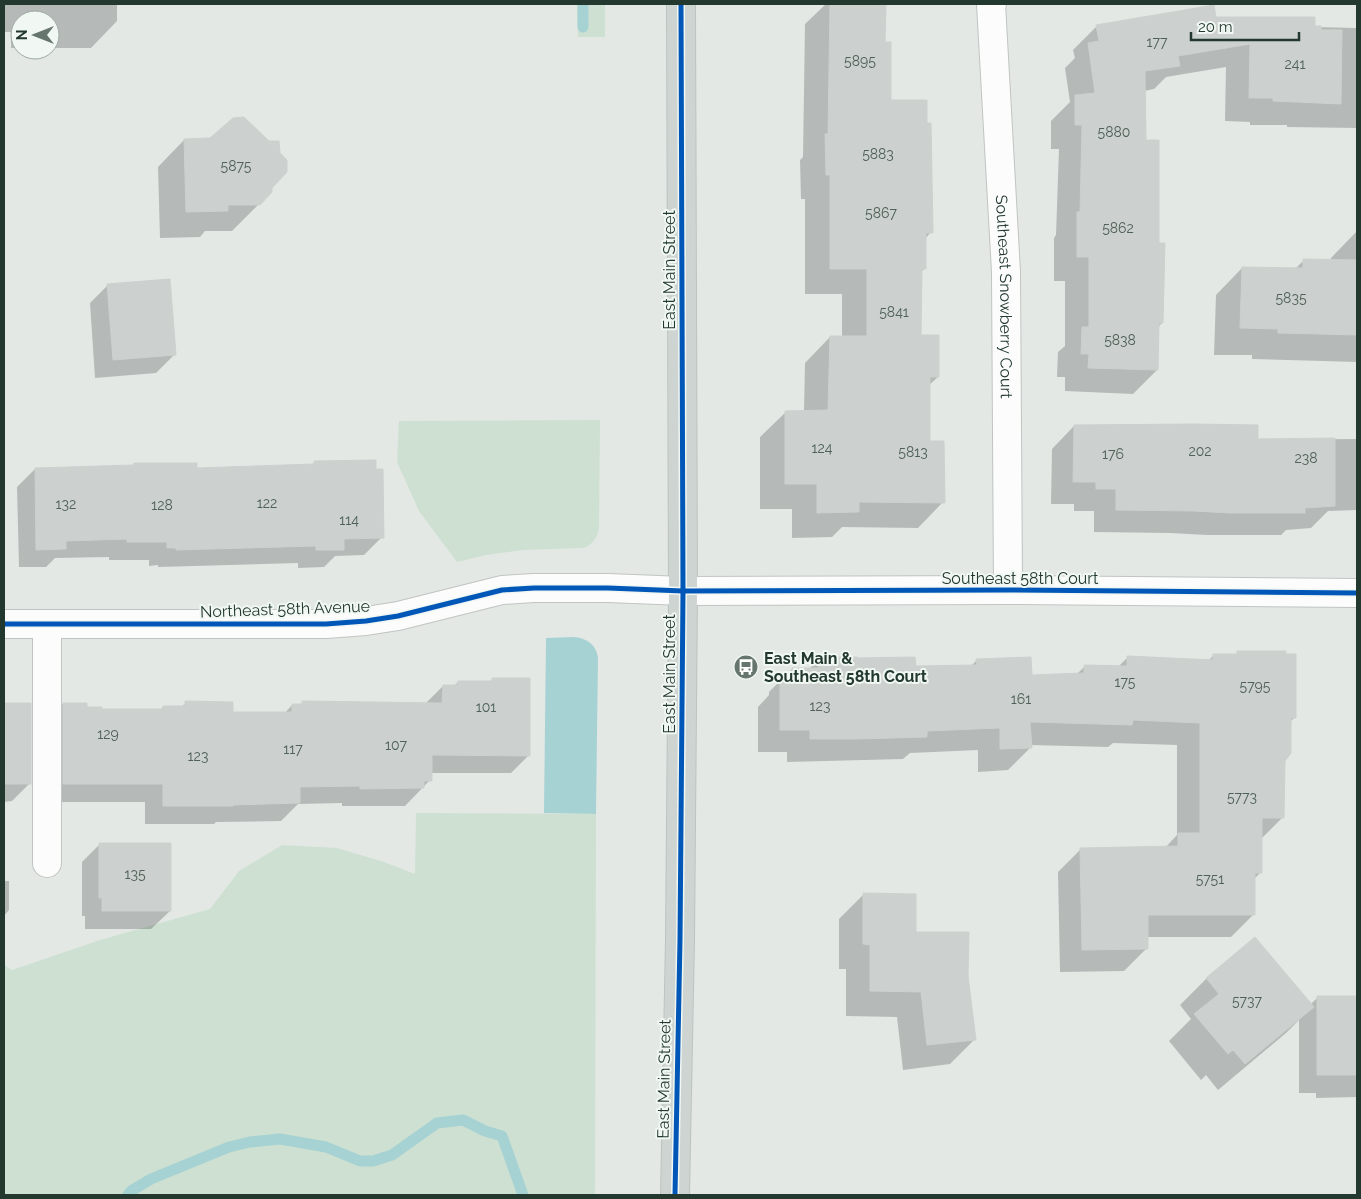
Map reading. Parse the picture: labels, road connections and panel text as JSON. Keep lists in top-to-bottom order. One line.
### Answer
{"streets":{"main road":["East Main Street"],"street":["Southeast Snowberry Court","Southeast 58th Court","Northeast 58th Avenue"]},"crossings":[["East Main Street","Southeast 58th Court"],["East Main Street","Northeast 58th Avenue"],["Southeast Snowberry Court","Southeast 58th Court"],["Southeast 58th Court","Northeast 58th Avenue"]],"places":{"bus stop":["East Main & Southeast 58th Court"]},"house_numbers":["177","5895","241","5880","5883","5875","5867","5862","5835","5841","5838","124","202","5813","176","238","122","132","128","114","175","5795","161","123","101","129","107","117","123","5773","135","5751","5737"],"scale_bar":"20 m","north":"left"}
